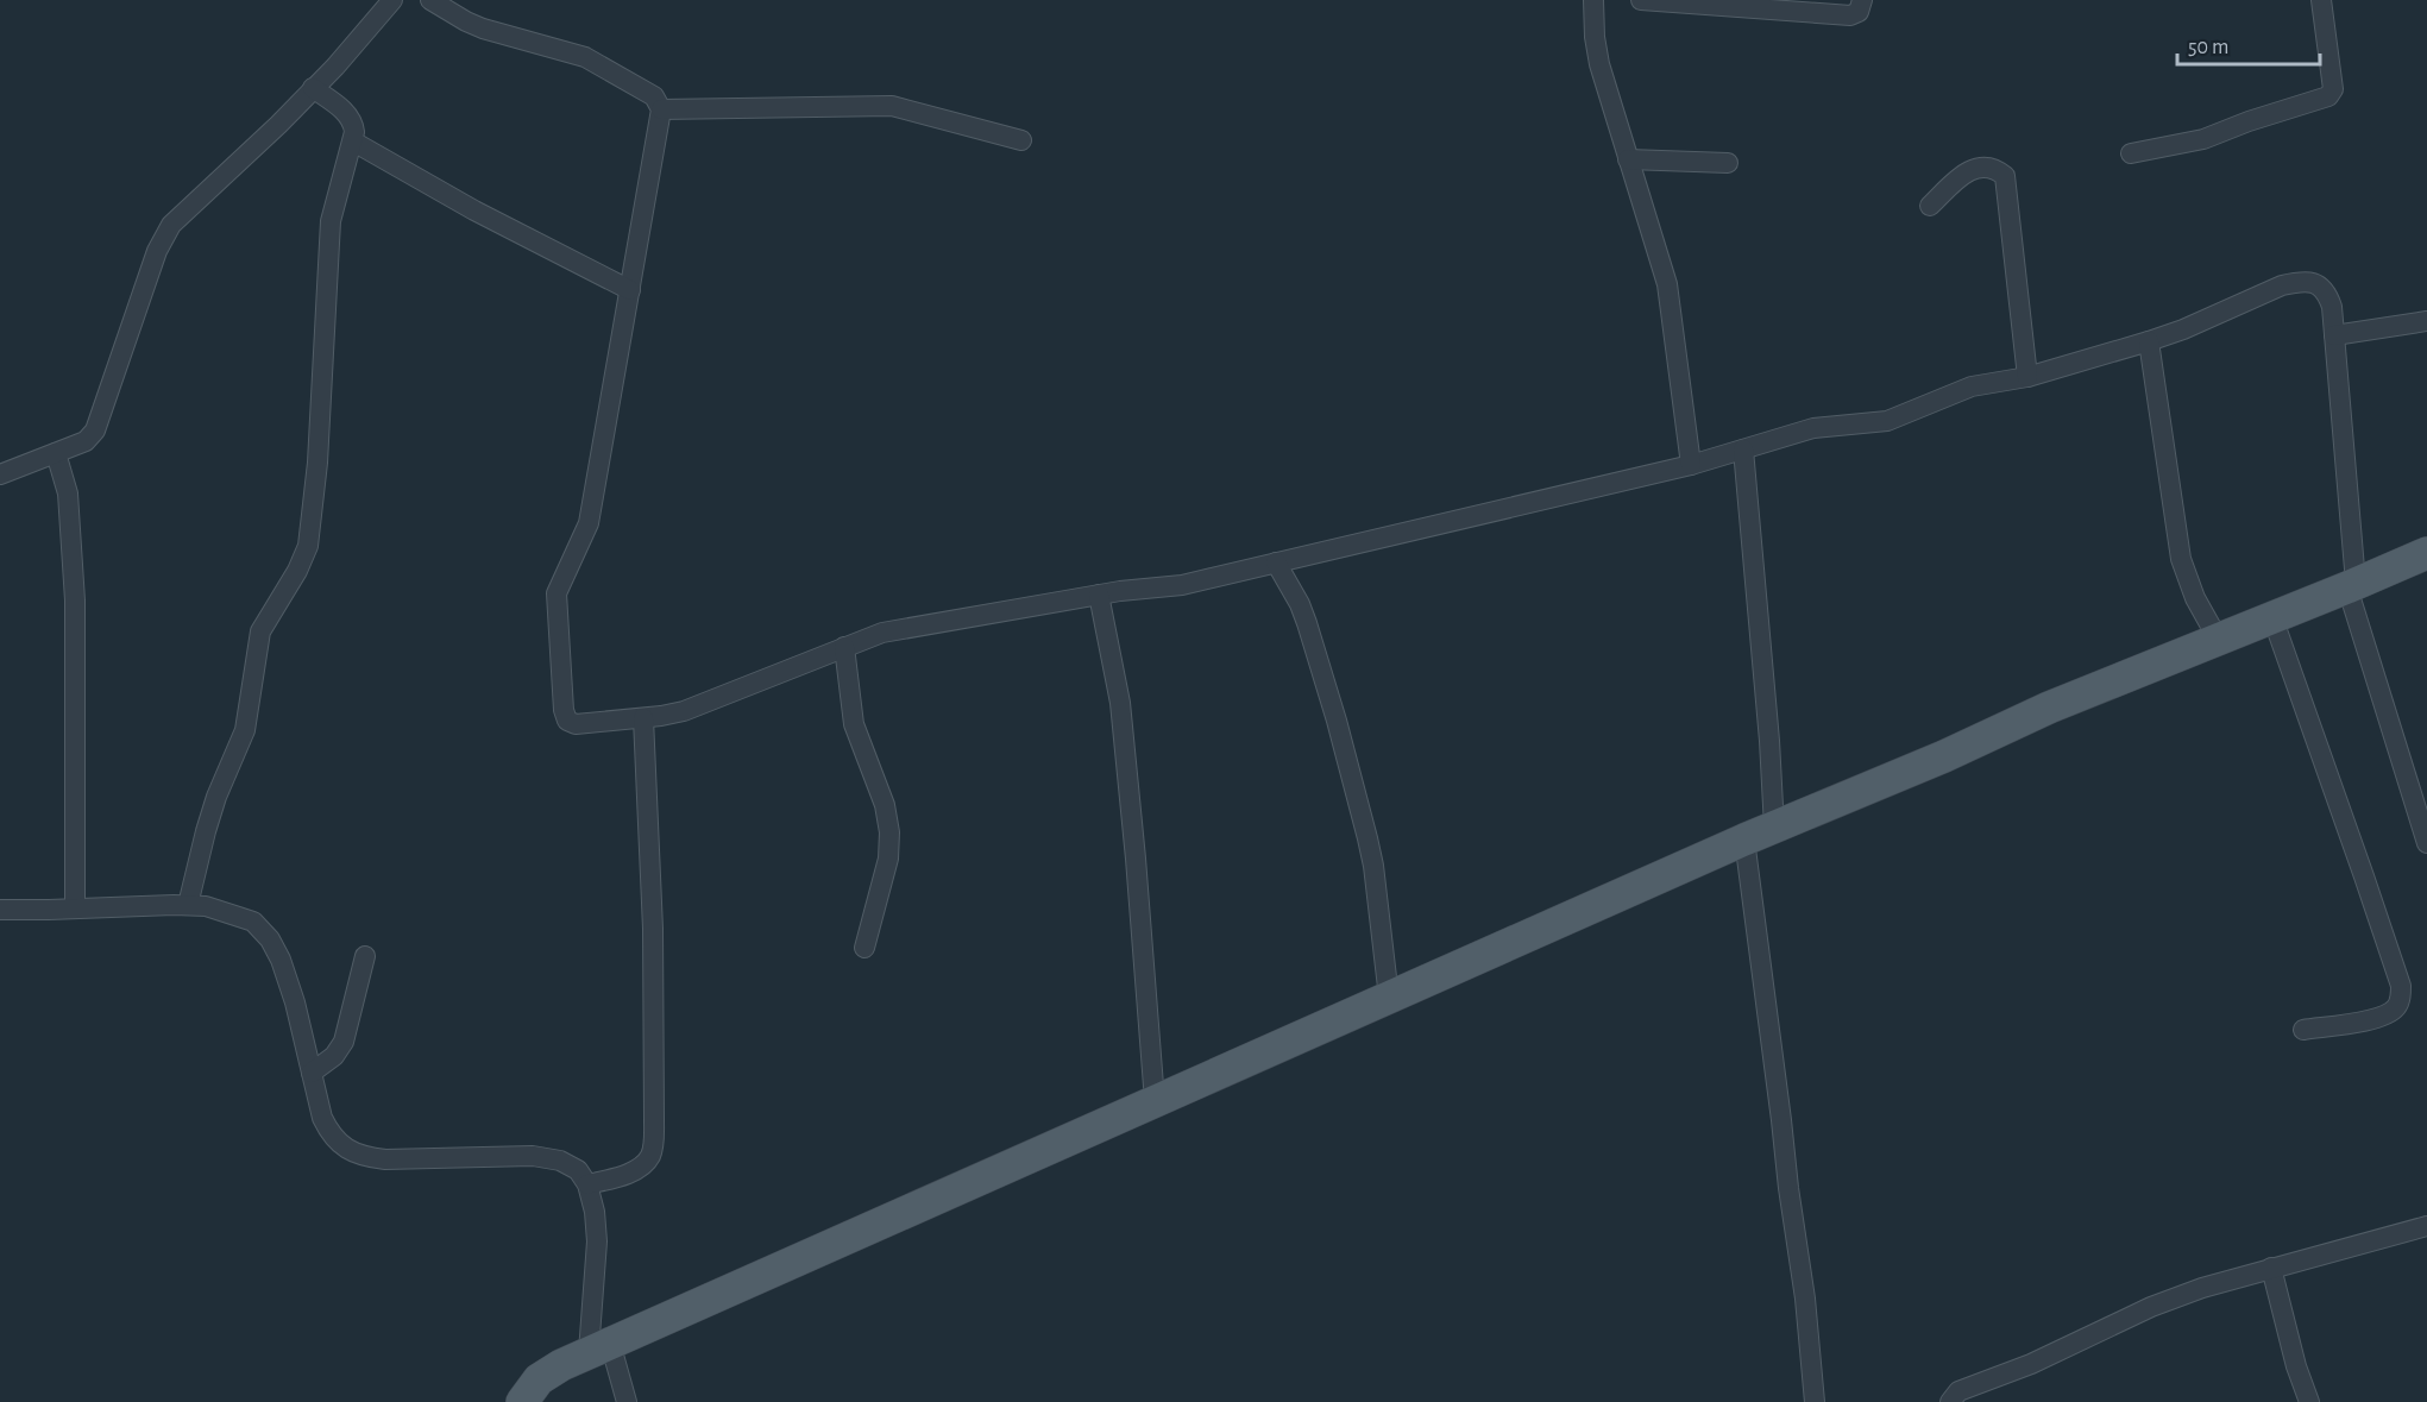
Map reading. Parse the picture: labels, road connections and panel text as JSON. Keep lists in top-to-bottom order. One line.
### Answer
{"scale_bar":"50 m"}
